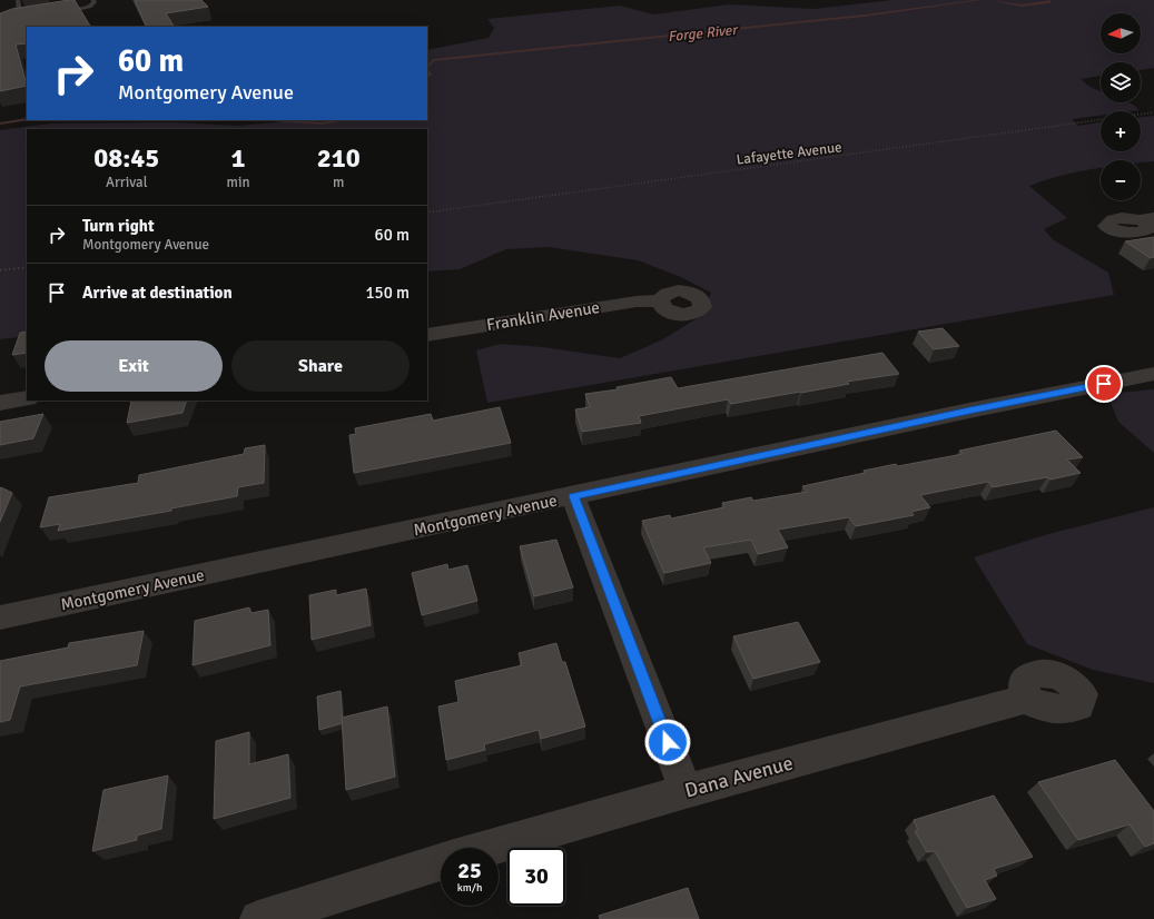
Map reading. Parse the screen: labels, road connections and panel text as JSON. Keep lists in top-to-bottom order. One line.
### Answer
{"streets":{"street":["Franklin Avenue","Montgomery Avenue","Dana Avenue"],"path":["Lafayette Avenue"]},"water":["Forge River"],"north":"left","page":{"map_buttons":["+","−"],"turn":["60 m","Montgomery Avenue"],"eta":["08:45","Arrival","1","min","210","m"],"list":[{"name":"Turn right","note":"Montgomery Avenue","value":"60 m"},{"name":"Arrive at destination","value":"150 m"}],"buttons":["Exit","Share"],"speed":"25 km/h","limit":"30"}}
